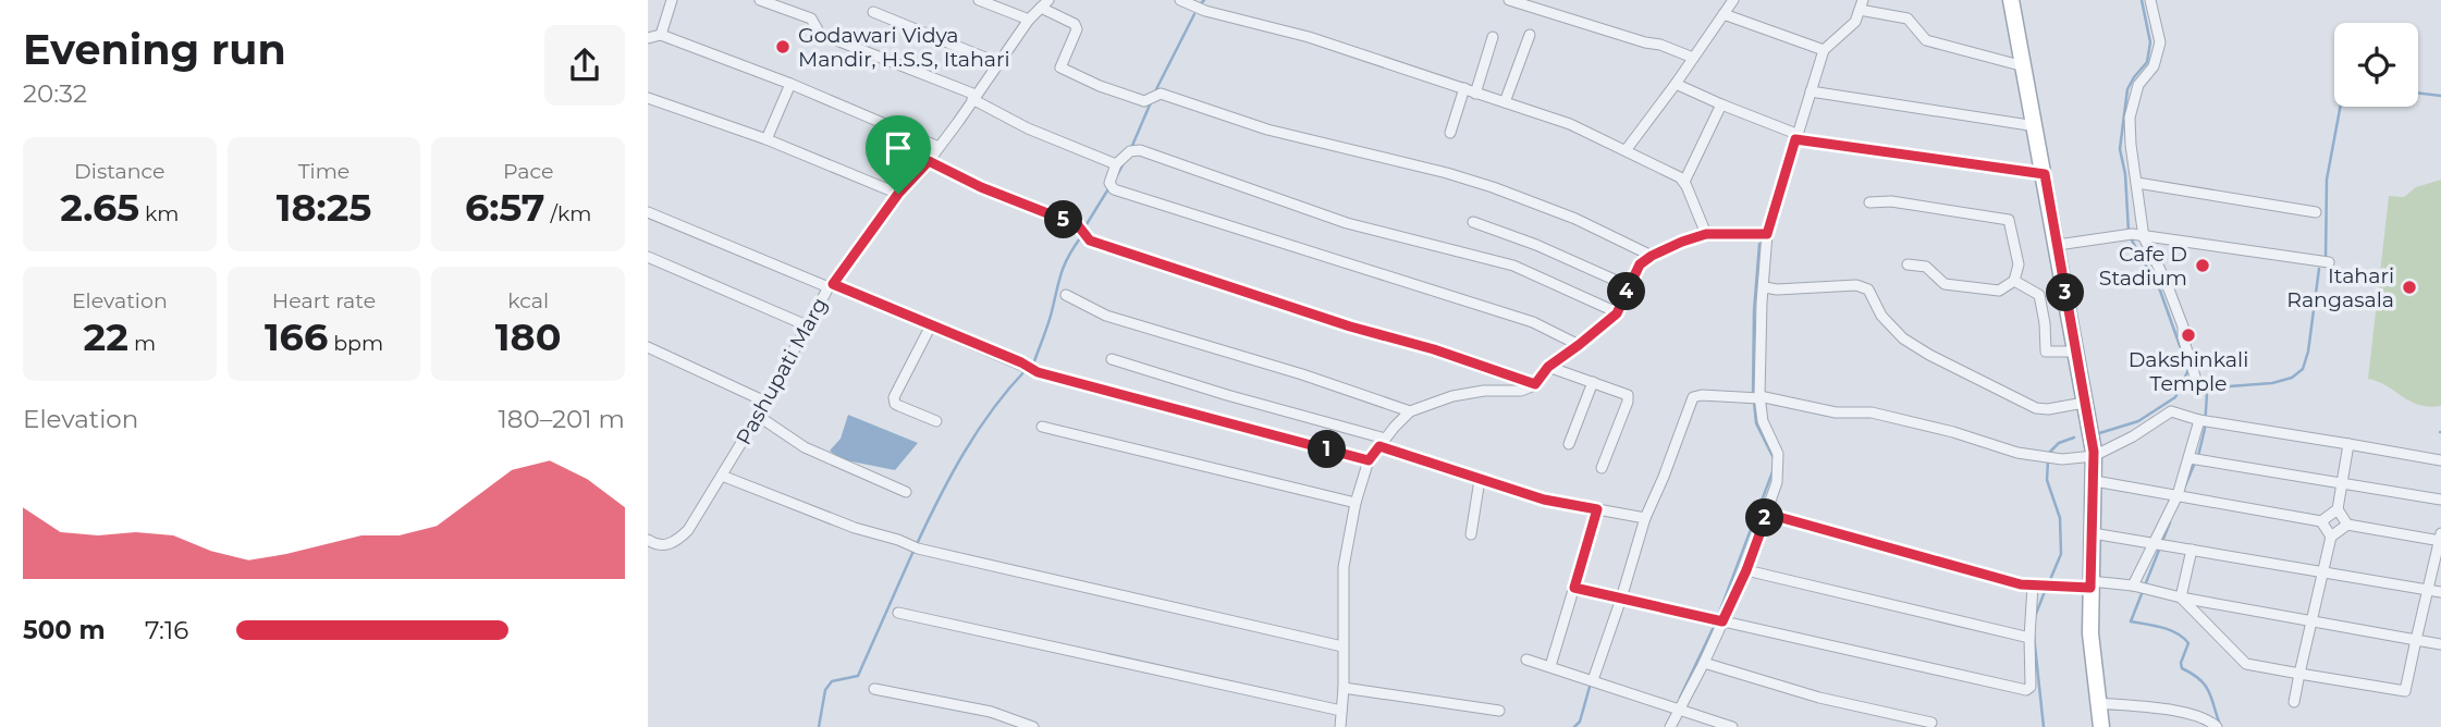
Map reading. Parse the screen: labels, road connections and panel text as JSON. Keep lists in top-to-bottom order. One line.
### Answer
{"streets":{"street":["Pashupati Marg"]},"places":["Godawari Vidya Mandir, H.S.S, Itahari","Cafe D Stadium","Itahari Rangasala","Dakshinkali Temple"],"page":{"heading":["Evening run","20:32"],"stats":[["Distance","2.65 km"],["Time","18:25"],["Pace","6:57 /km"],["Elevation","22 m"],["Heart rate","166 bpm"],["kcal","180"]],"pins":["5","4","3","1","2"],"chart":["Elevation","180–201 m"],"list":[{"name":"500 m","note":"7:16"}]}}
